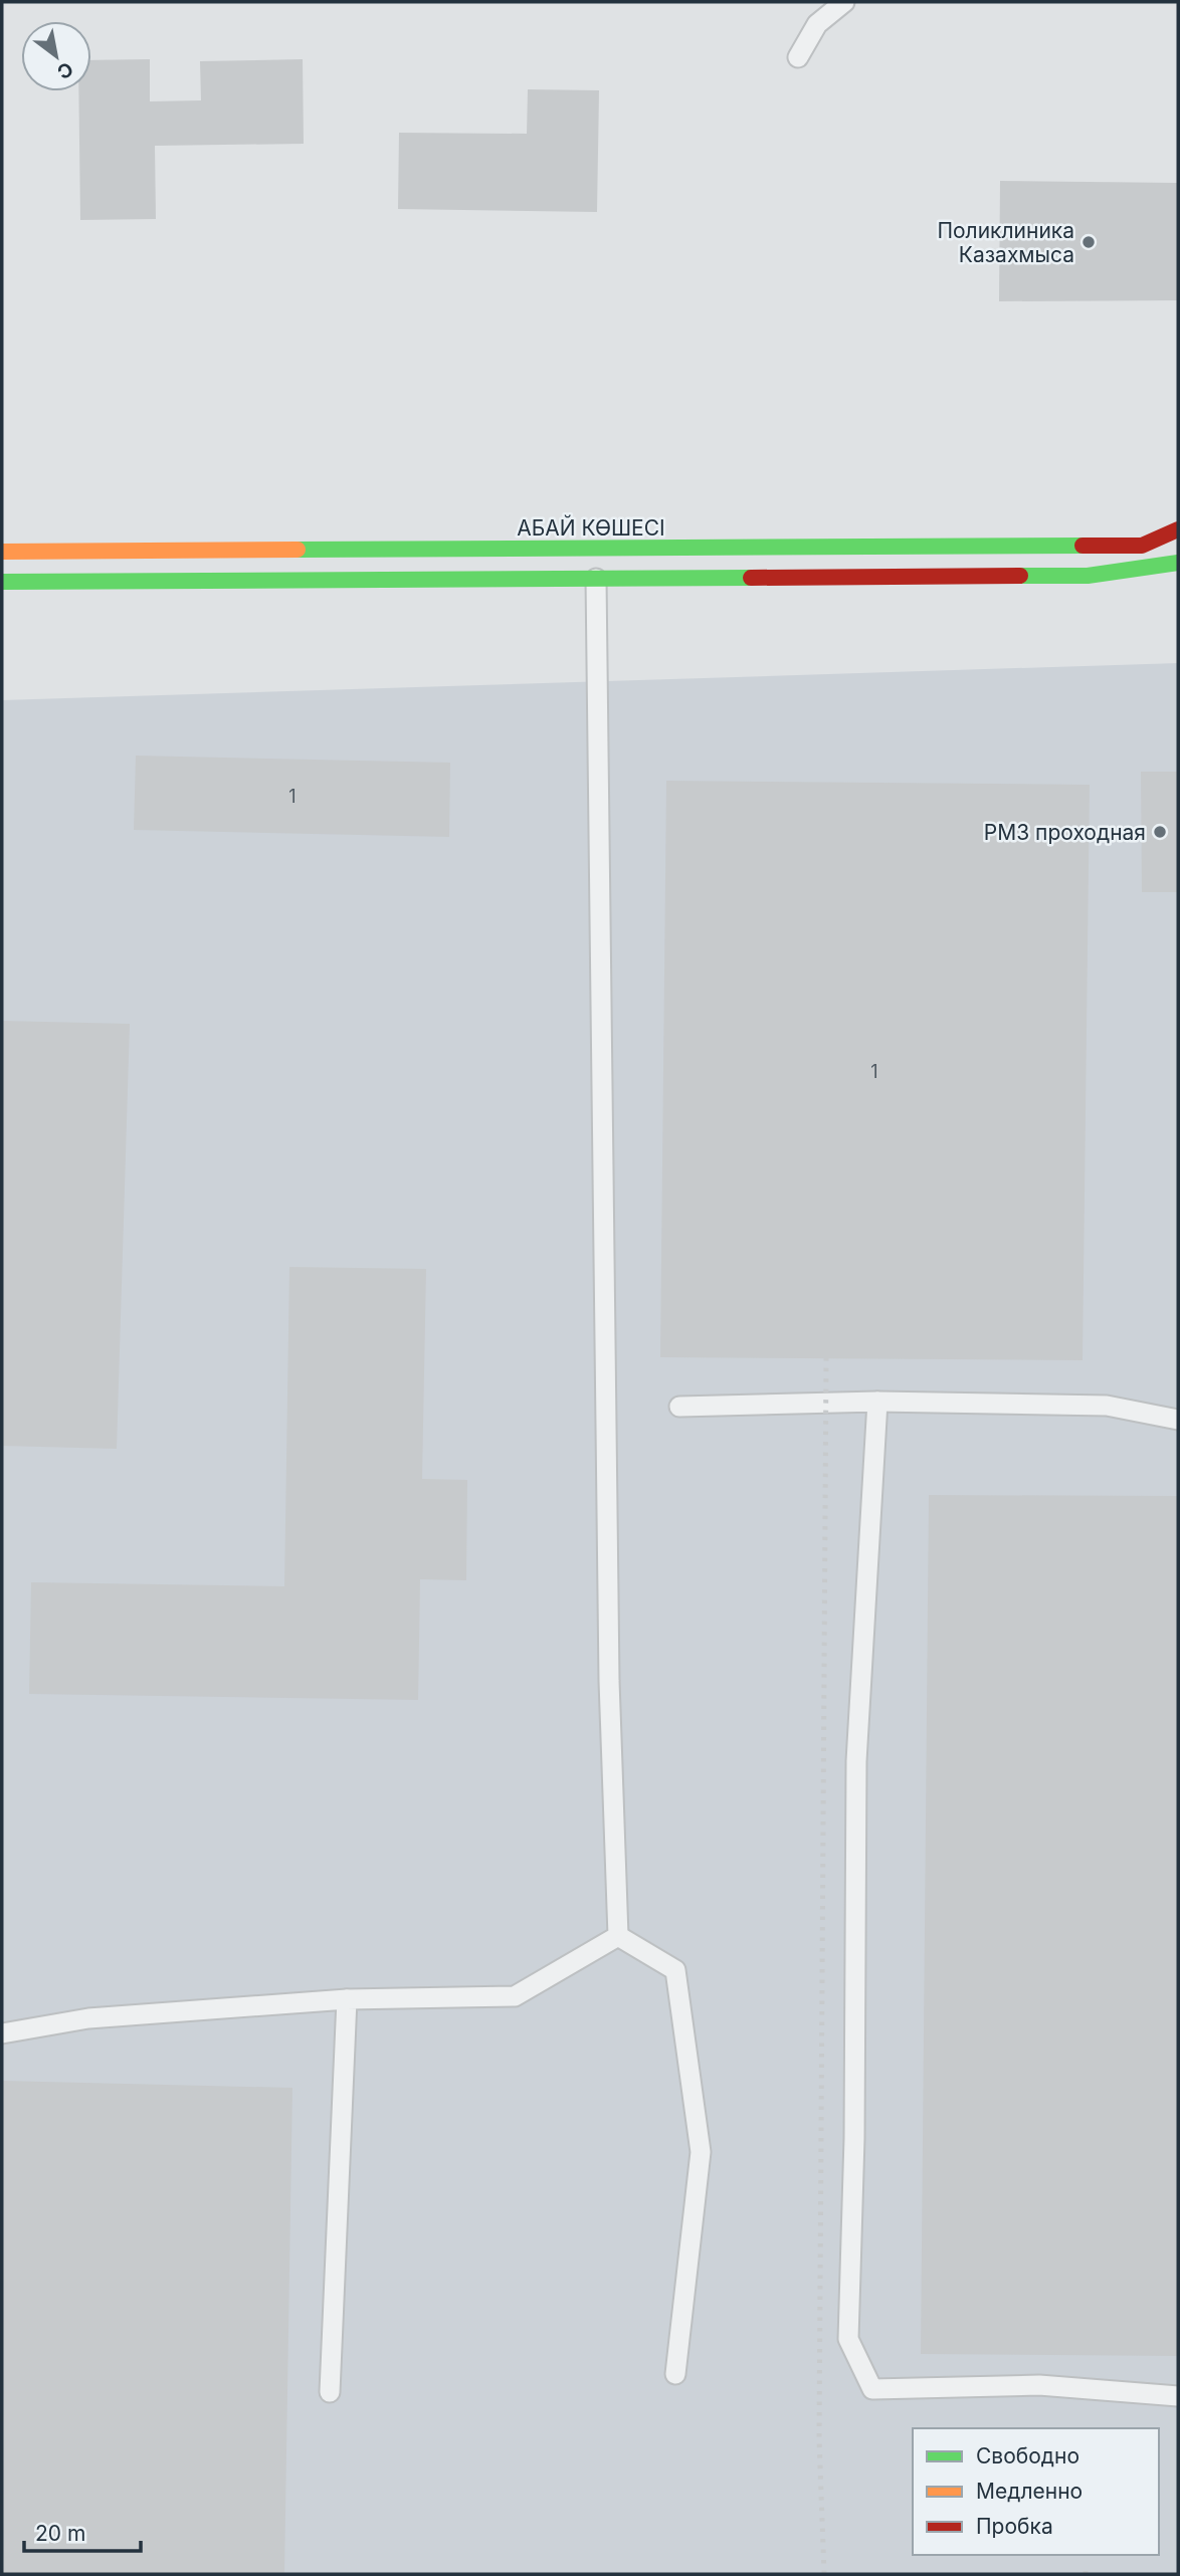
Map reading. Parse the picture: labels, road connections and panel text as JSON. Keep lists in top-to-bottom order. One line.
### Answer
{"streets":{"street":["АБАЙ КӨШЕСІ"]},"places":["Поликлиника Казахмыса","РМЗ проходная"],"house_numbers":["1","1"],"legend":["Свободно","Медленно","Пробка"],"scale_bar":"20 m","north":"bottom right"}
